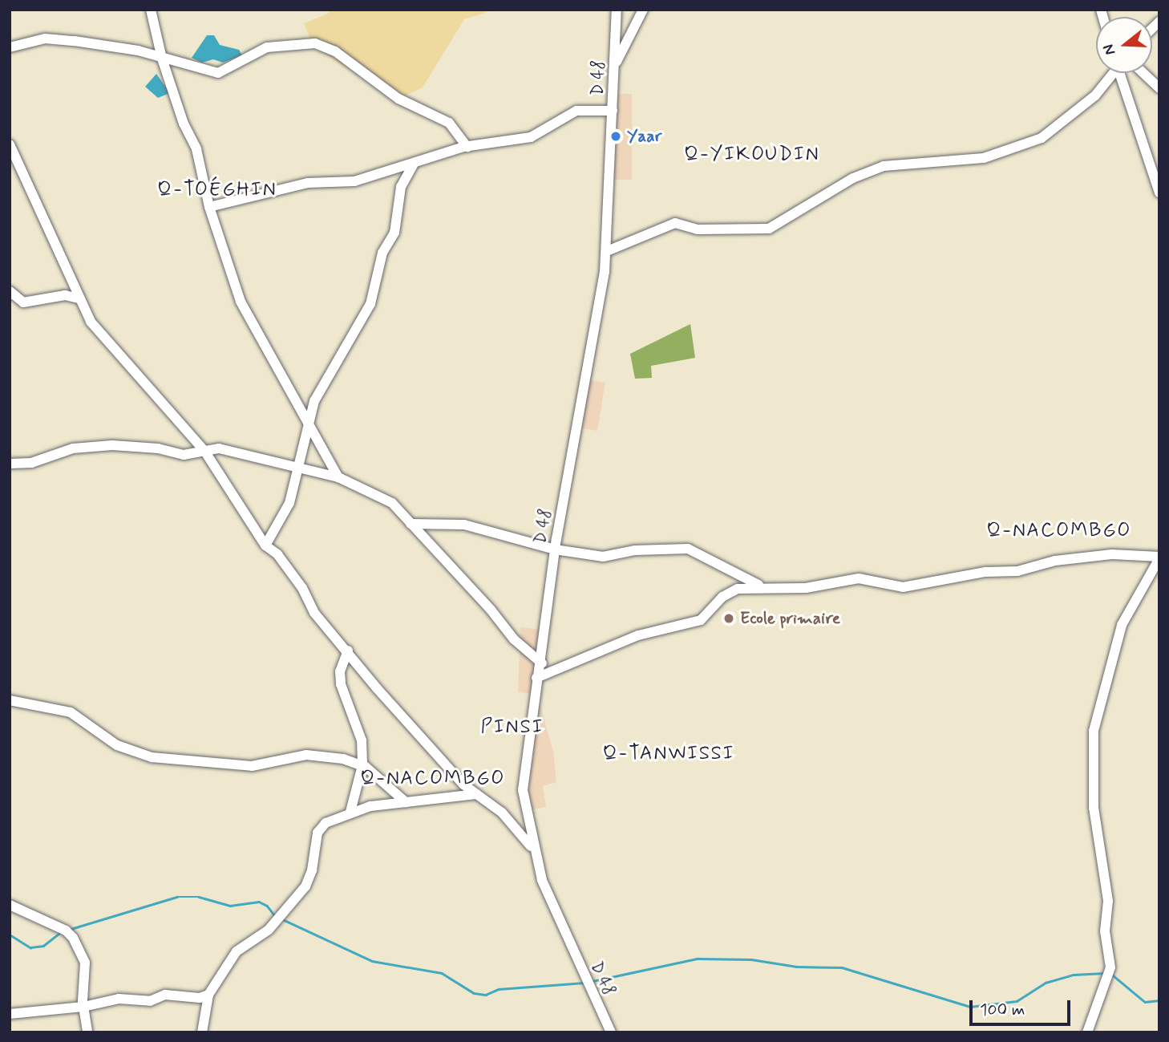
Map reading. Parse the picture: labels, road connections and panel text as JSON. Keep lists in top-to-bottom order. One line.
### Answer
{"streets":{"street":["D 48"]},"districts":["Q-YIKOUDIN","Q-TOÉGHIN","Q-NACOMBGO","PINSI","Q-TANWISSI","Q-NACOMBGO"],"places":["Yaar","Ecole primaire"],"scale_bar":"100 m","north":"left"}
